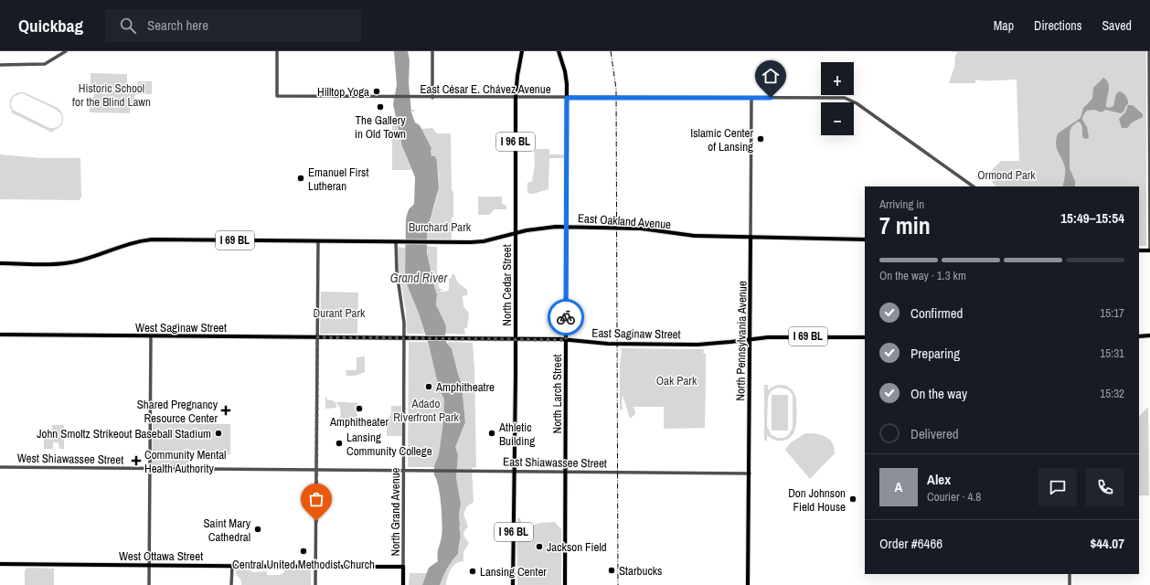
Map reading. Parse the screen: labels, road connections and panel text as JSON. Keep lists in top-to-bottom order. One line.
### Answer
{"streets":{"main road":["I 96 BL","East Oakland Avenue","I 69 BL","North Cedar Street","West Saginaw Street","East Saginaw Street","North Pennsylvania Avenue","North Larch Street","North Grand Avenue","West Ottawa Street"],"street":["East César E. Chávez Avenue","West Shiawassee Street","East Shiawassee Street"]},"crossings":[["East César E. Chávez Avenue","North Cedar Street"],["East César E. Chávez Avenue","North Pennsylvania Avenue"],["East César E. Chávez Avenue","North Larch Street"],["East Oakland Avenue","I 69 BL"],["East Oakland Avenue","North Cedar Street"],["East Oakland Avenue","North Pennsylvania Avenue"],["East Oakland Avenue","North Larch Street"],["East Oakland Avenue","North Grand Avenue"],["North Cedar Street","East Saginaw Street"],["North Cedar Street","East Shiawassee Street"],["West Saginaw Street","East Saginaw Street"],["East Saginaw Street","North Pennsylvania Avenue"],["East Saginaw Street","North Larch Street"],["East Saginaw Street","North Grand Avenue"],["North Pennsylvania Avenue","East Shiawassee Street"],["North Larch Street","East Shiawassee Street"],["West Shiawassee Street","East Shiawassee Street"],["East Shiawassee Street","North Grand Avenue"]],"water":["Grand River"],"parks":["Historic School for the Blind Lawn","Ormond Park","Burchard Park","Durant Park","Oak Park","Adado Riverfront Park"],"places":{"other":["Hilltop Yoga","The Gallery in Old Town","Islamic Center of Lansing","Emanuel First Lutheran","Amphitheatre","Amphitheater","John Smoltz Strikeout Baseball Stadium","Athletic Building","Lansing Community College","Don Johnson Field House","Saint Mary Cathedral","Jackson Field","Central United Methodist Church","Starbucks","Lansing Center"],"health":["Shared Pregnancy Resource Center","Community Mental Health Authority"]},"page":{"header":"Quickbag","search":"Search here","nav":["Map","Directions","Saved"],"map_buttons":["+","−"],"heading":["7 min","Arriving in","15:49–15:54"],"panel":["Alex","Courier · 4.8","Order #6466","$44.07"],"bar":"On the way · 1.3 km","list":[["Confirmed","15:17"],["Preparing","15:31"],["On the way","15:32"],"Delivered"],"round":"A"}}
